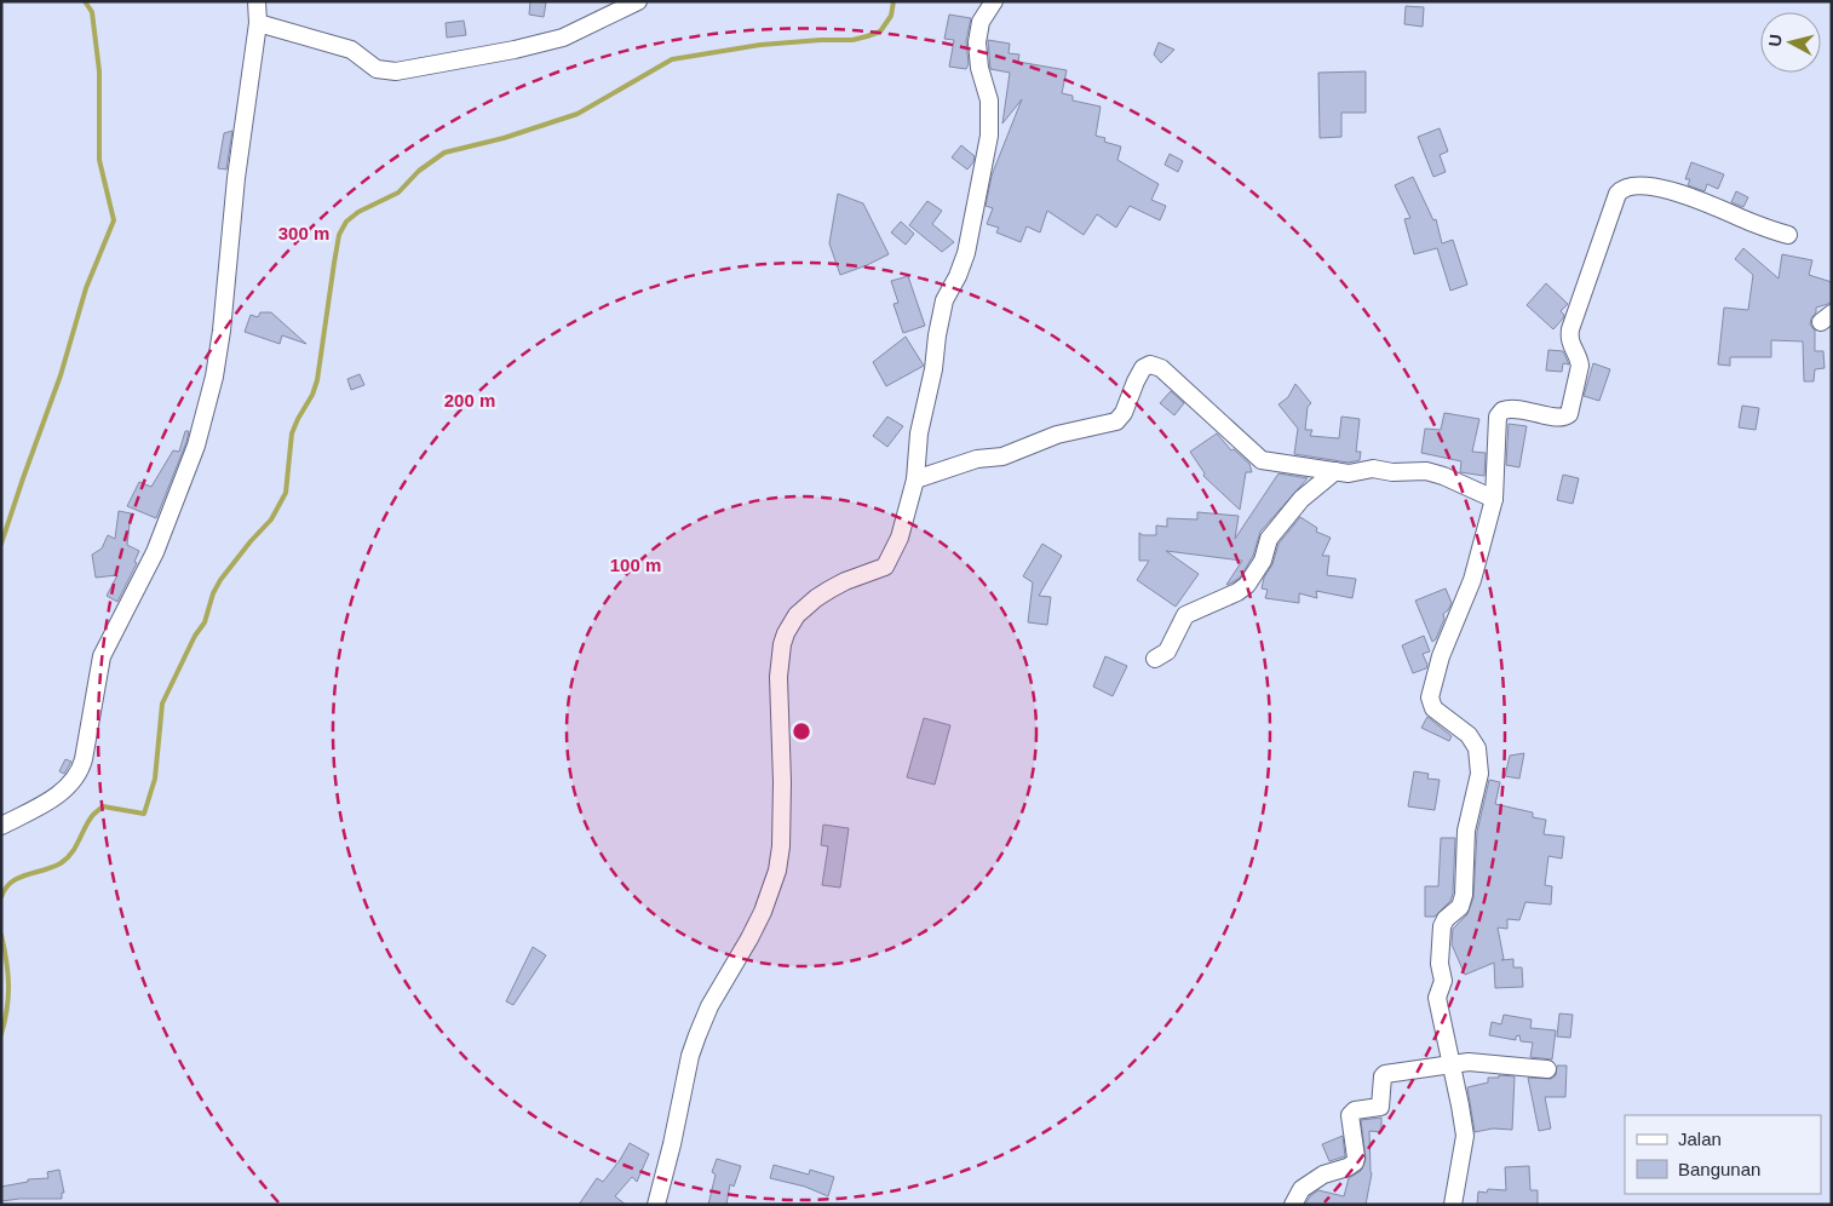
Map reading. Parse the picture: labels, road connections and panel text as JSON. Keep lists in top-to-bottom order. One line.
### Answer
{"legend":["Jalan","Bangunan"],"north":"left","rings":["300 m","200 m","100 m"]}
